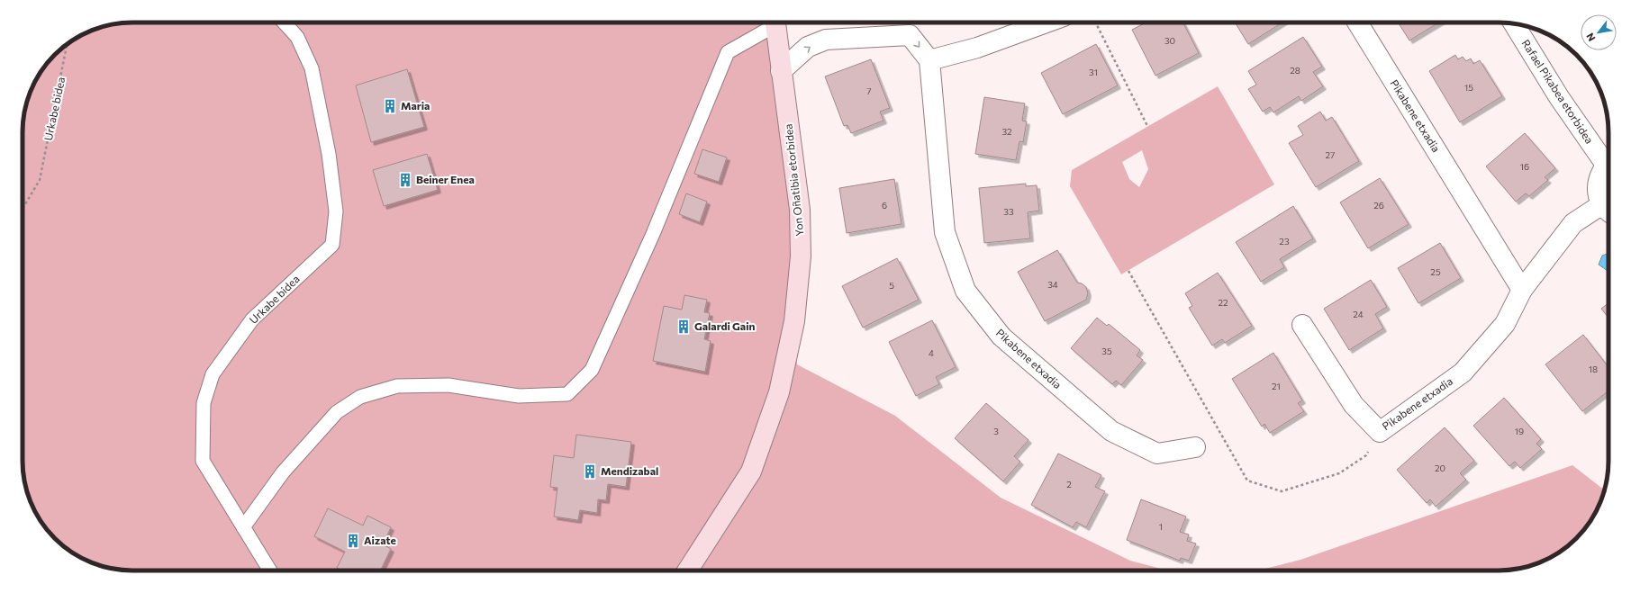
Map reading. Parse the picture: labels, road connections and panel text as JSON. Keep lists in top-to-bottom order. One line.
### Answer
{"streets":{"main road":["Yon Oñatibia etorbidea"],"street":["Rafael Pikabea etorbidea","Pikabene etxadia"],"lane":["Urkabe bidea"]},"places":{"building":["Maria","Beiner Enea","Galardi Gain","Mendizabal","Aizate"]},"house_numbers":["30","28","31","15","7","32","27","16","6","26","33","23","25","34","5","22","24","35","4","18","21","3","19","20","2","1"],"north":"bottom left"}
